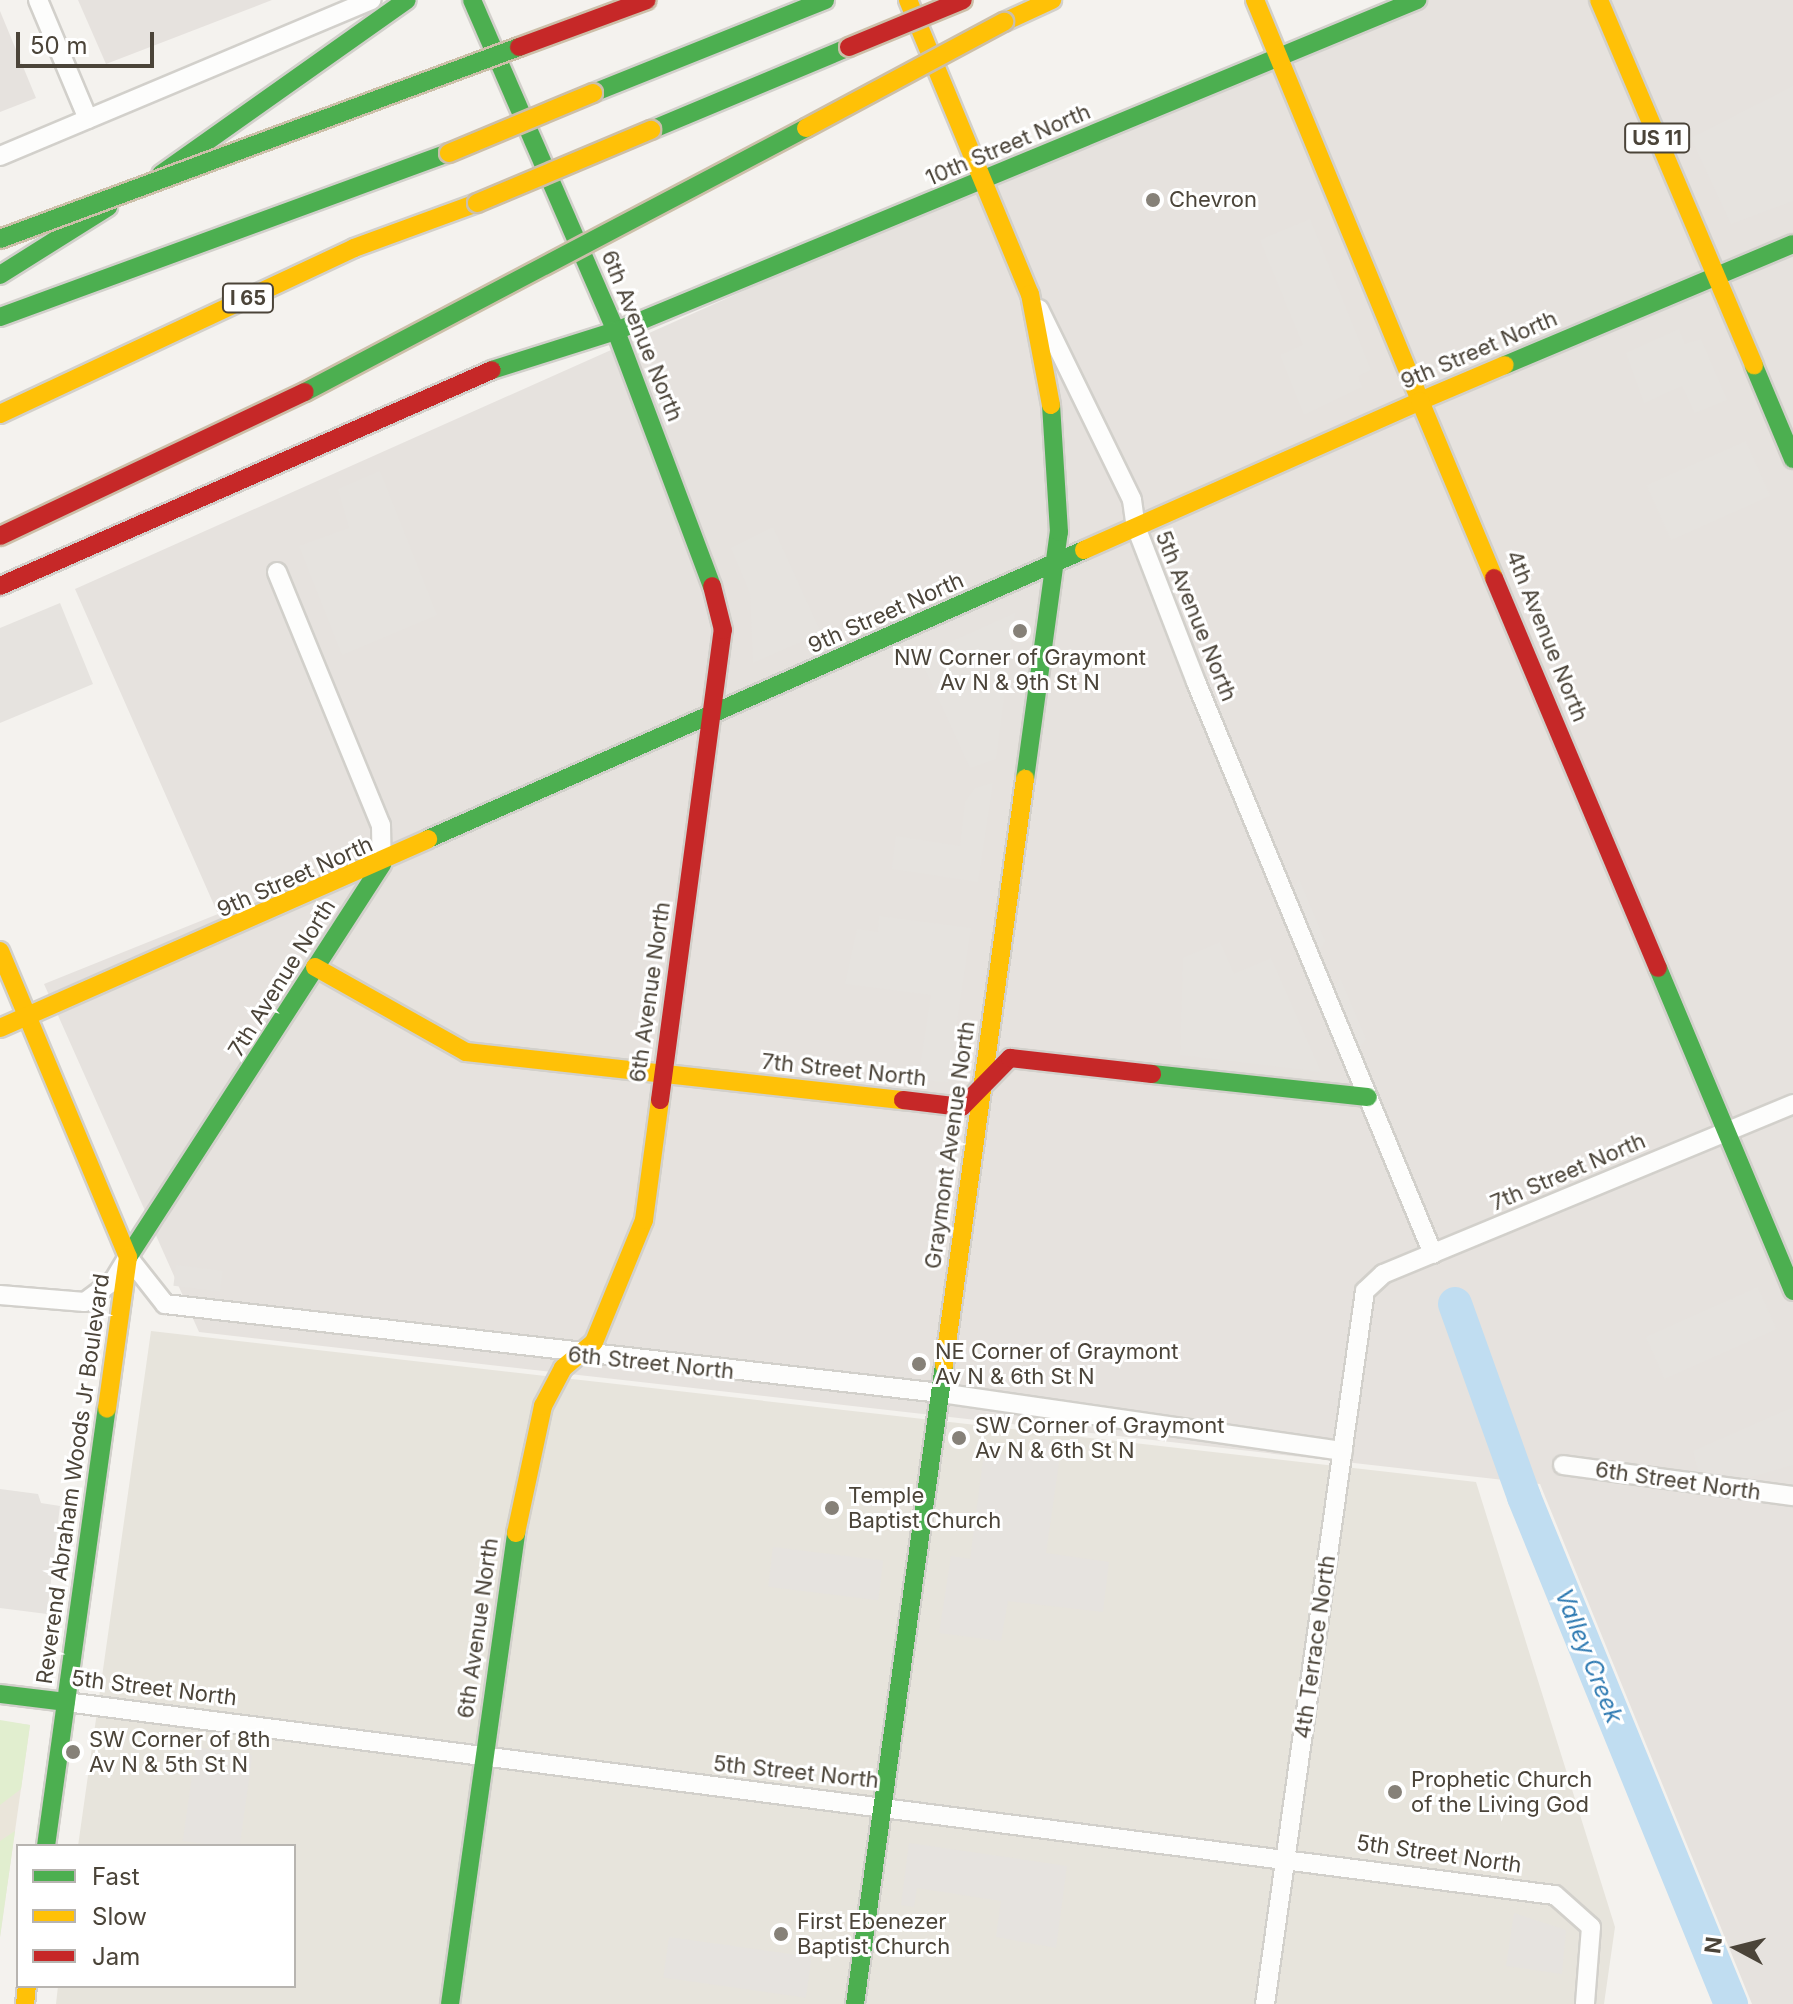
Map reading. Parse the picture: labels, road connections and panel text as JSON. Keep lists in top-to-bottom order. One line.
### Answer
{"streets":{"main road":["US 11","10th Street North","I 65","6th Avenue North","9th Street North","5th Avenue North","4th Avenue North","7th Avenue North","7th Street North","Graymont Avenue North","Reverend Abraham Woods Jr Boulevard","5th Street North"],"street":["6th Street North","4th Terrace North"]},"crossings":[["US 11","9th Street North"],["10th Street North","6th Avenue North"],["10th Street North","5th Avenue North"],["10th Street North","4th Avenue North"],["6th Avenue North","9th Street North"],["6th Avenue North","7th Street North"],["6th Avenue North","6th Street North"],["6th Avenue North","5th Street North"],["9th Street North","5th Avenue North"],["9th Street North","4th Avenue North"],["9th Street North","7th Avenue North"],["9th Street North","Graymont Avenue North"],["9th Street North","Reverend Abraham Woods Jr Boulevard"],["5th Avenue North","7th Street North"],["5th Avenue North","Graymont Avenue North"],["4th Avenue North","7th Street North"],["7th Avenue North","7th Street North"],["7th Avenue North","6th Street North"],["7th Avenue North","Reverend Abraham Woods Jr Boulevard"],["7th Street North","Graymont Avenue North"],["7th Street North","4th Terrace North"],["Graymont Avenue North","6th Street North"],["Graymont Avenue North","5th Street North"],["6th Street North","Reverend Abraham Woods Jr Boulevard"],["6th Street North","4th Terrace North"],["Reverend Abraham Woods Jr Boulevard","5th Street North"],["4th Terrace North","5th Street North"]],"water":["Valley Creek"],"places":["Chevron","NW Corner of Graymont Av N & 9th St N","NE Corner of Graymont Av N & 6th St N","SW Corner of Graymont Av N & 6th St N","Temple Baptist Church","SW Corner of 8th Av N & 5th St N","Prophetic Church of the Living God","First Ebenezer Baptist Church"],"legend":["Fast","Slow","Jam"],"scale_bar":"50 m","north":"left"}
